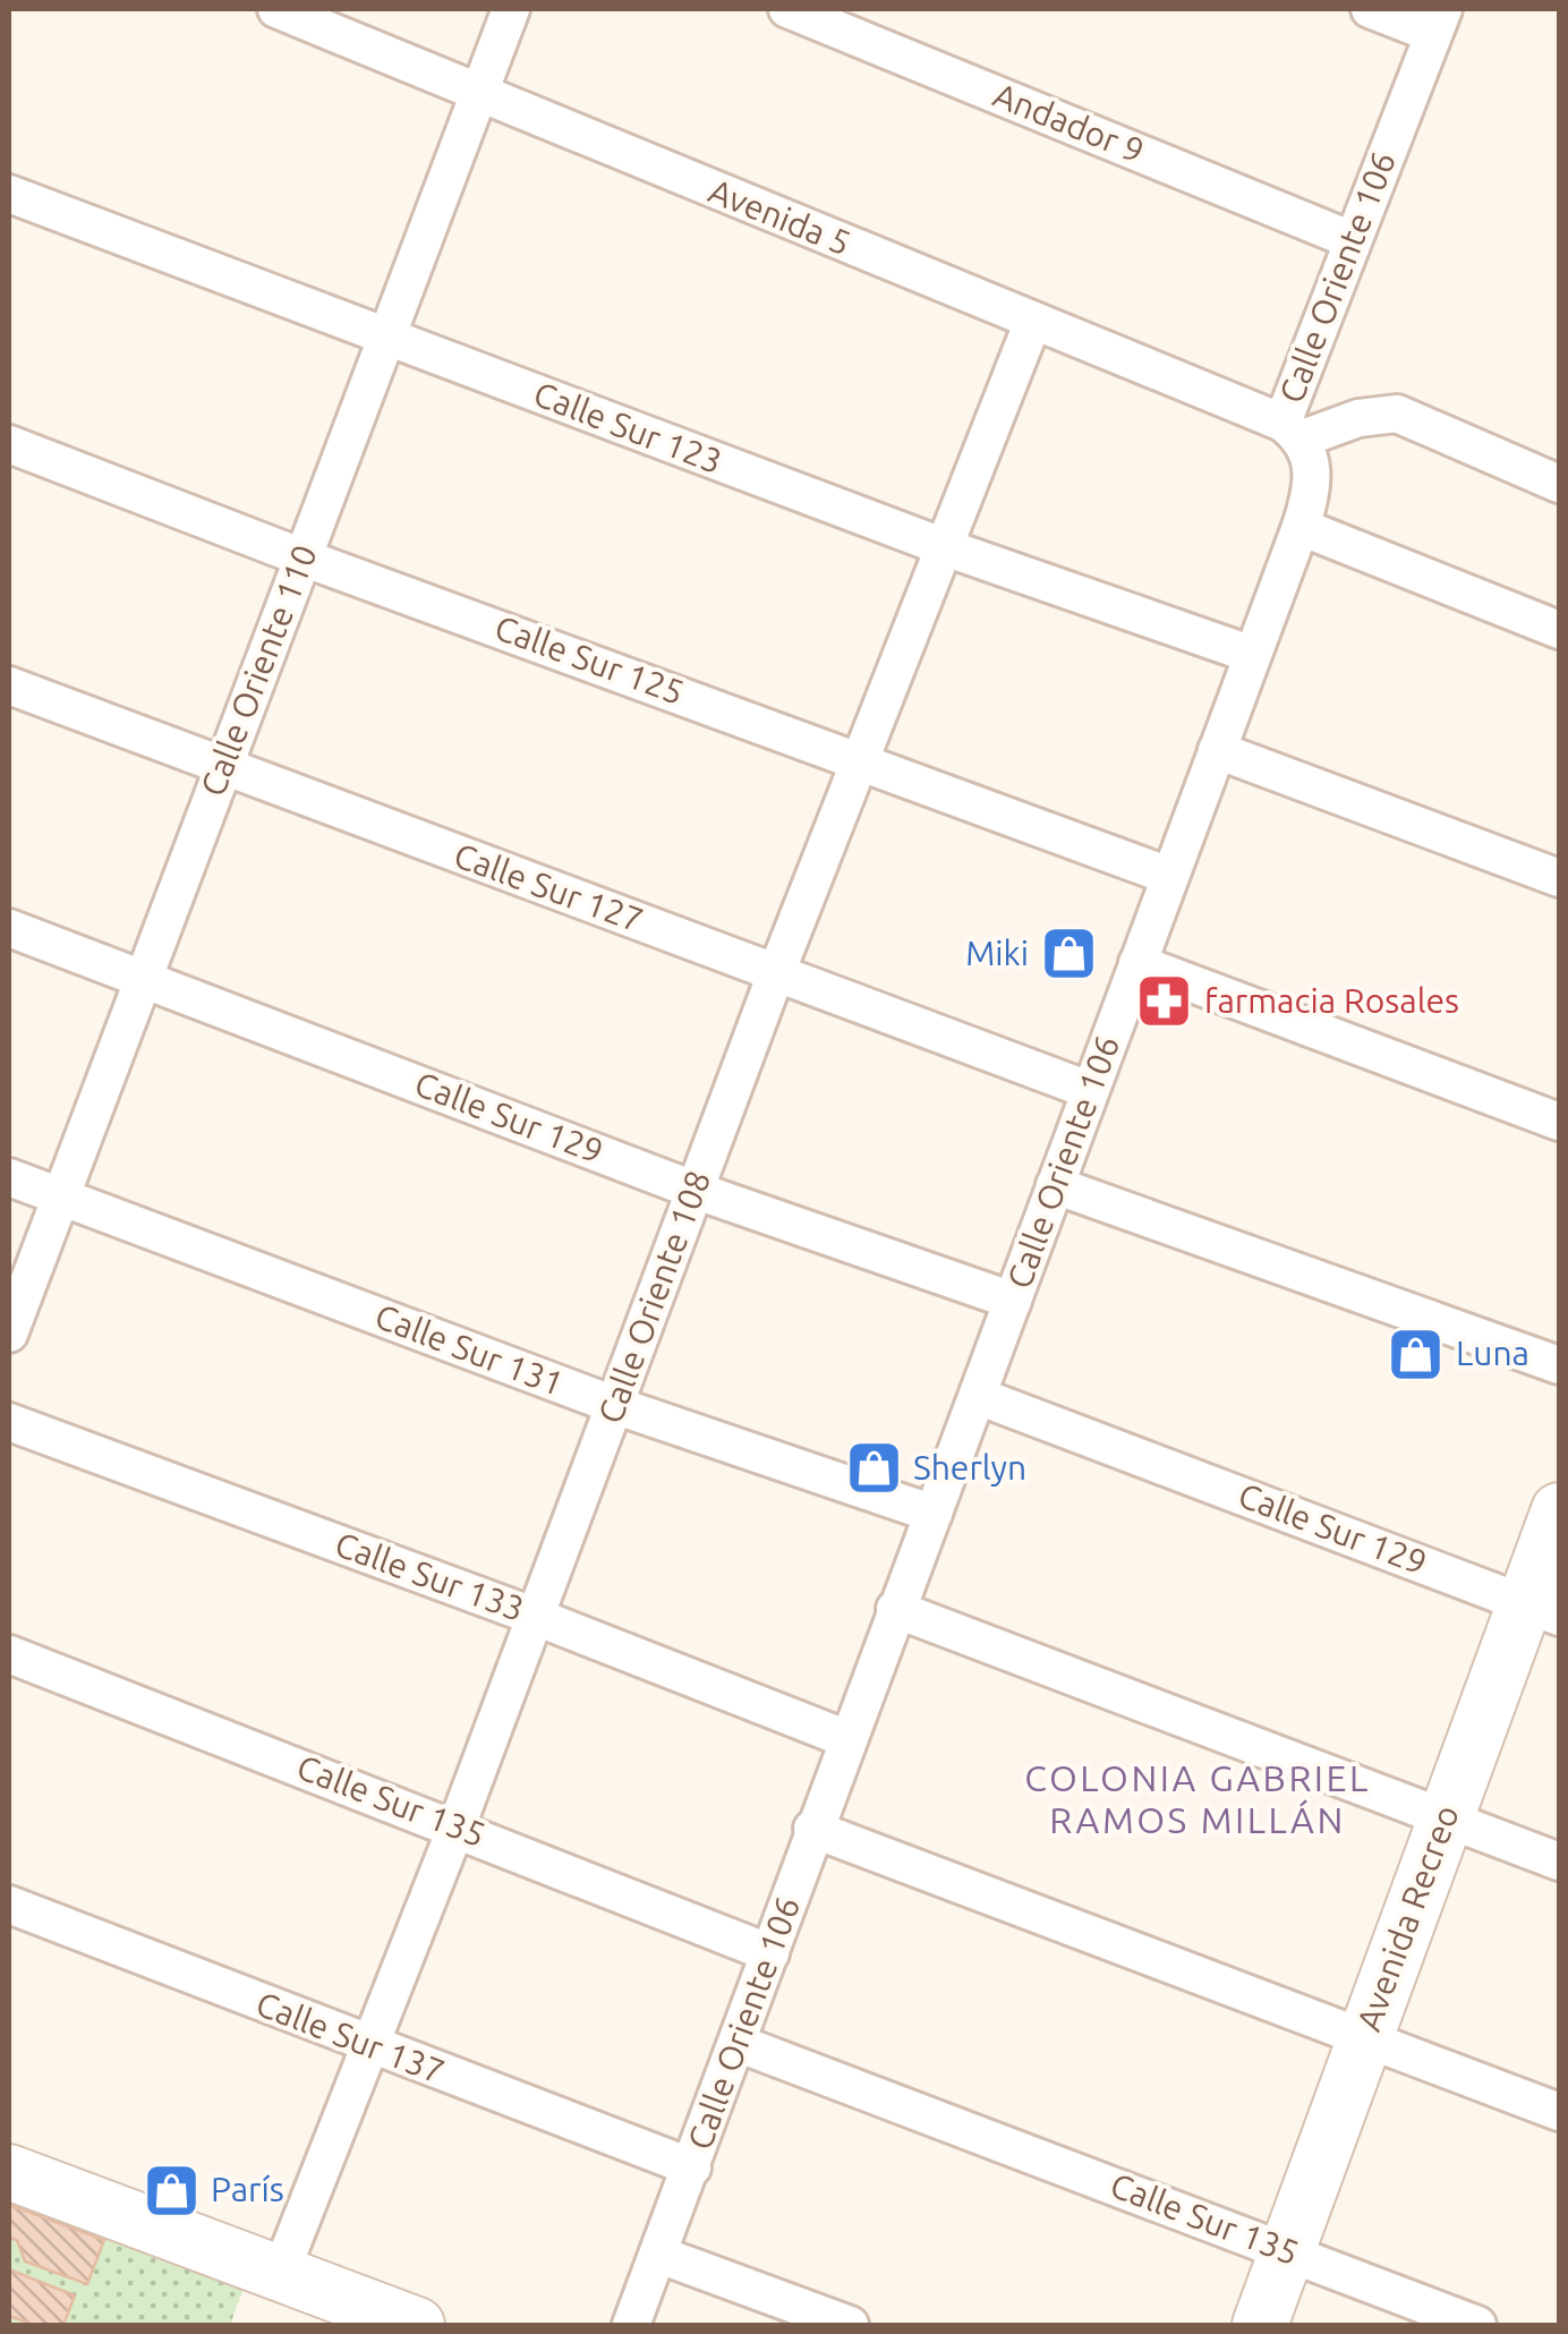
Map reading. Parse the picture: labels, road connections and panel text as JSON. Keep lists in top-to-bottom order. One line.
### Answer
{"streets":{"street":["Andador 9","Avenida 5","Calle Oriente 106","Calle Sur 123","Calle Sur 125","Calle Oriente 110","Calle Sur 127","Calle Sur 129","Calle Oriente 108","Calle Sur 131","Calle Sur 133","Calle Sur 135","Avenida Recreo","Calle Sur 137"]},"crossings":[["Andador 9","Calle Oriente 106"],["Avenida 5","Calle Oriente 106"],["Avenida 5","Calle Oriente 110"],["Avenida 5","Calle Oriente 108"],["Calle Oriente 106","Calle Sur 123"],["Calle Oriente 106","Calle Sur 125"],["Calle Oriente 106","Calle Sur 127"],["Calle Oriente 106","Calle Sur 129"],["Calle Oriente 106","Calle Sur 131"],["Calle Oriente 106","Calle Sur 133"],["Calle Oriente 106","Calle Sur 135"],["Calle Oriente 106","Calle Sur 137"],["Calle Sur 123","Calle Oriente 110"],["Calle Sur 123","Calle Oriente 108"],["Calle Sur 125","Calle Oriente 110"],["Calle Sur 125","Calle Oriente 108"],["Calle Oriente 110","Calle Sur 127"],["Calle Oriente 110","Calle Sur 129"],["Calle Oriente 110","Calle Sur 131"],["Calle Sur 127","Calle Oriente 108"],["Calle Sur 129","Calle Oriente 108"],["Calle Sur 129","Avenida Recreo"],["Calle Oriente 108","Calle Sur 131"],["Calle Oriente 108","Calle Sur 133"],["Calle Oriente 108","Calle Sur 135"],["Calle Oriente 108","Calle Sur 137"],["Calle Sur 135","Avenida Recreo"]],"districts":["COLONIA GABRIEL RAMOS MILLÁN"],"places":{"shop":["Miki","Luna","Sherlyn","París"],"pharmacy":["farmacia Rosales"]}}
